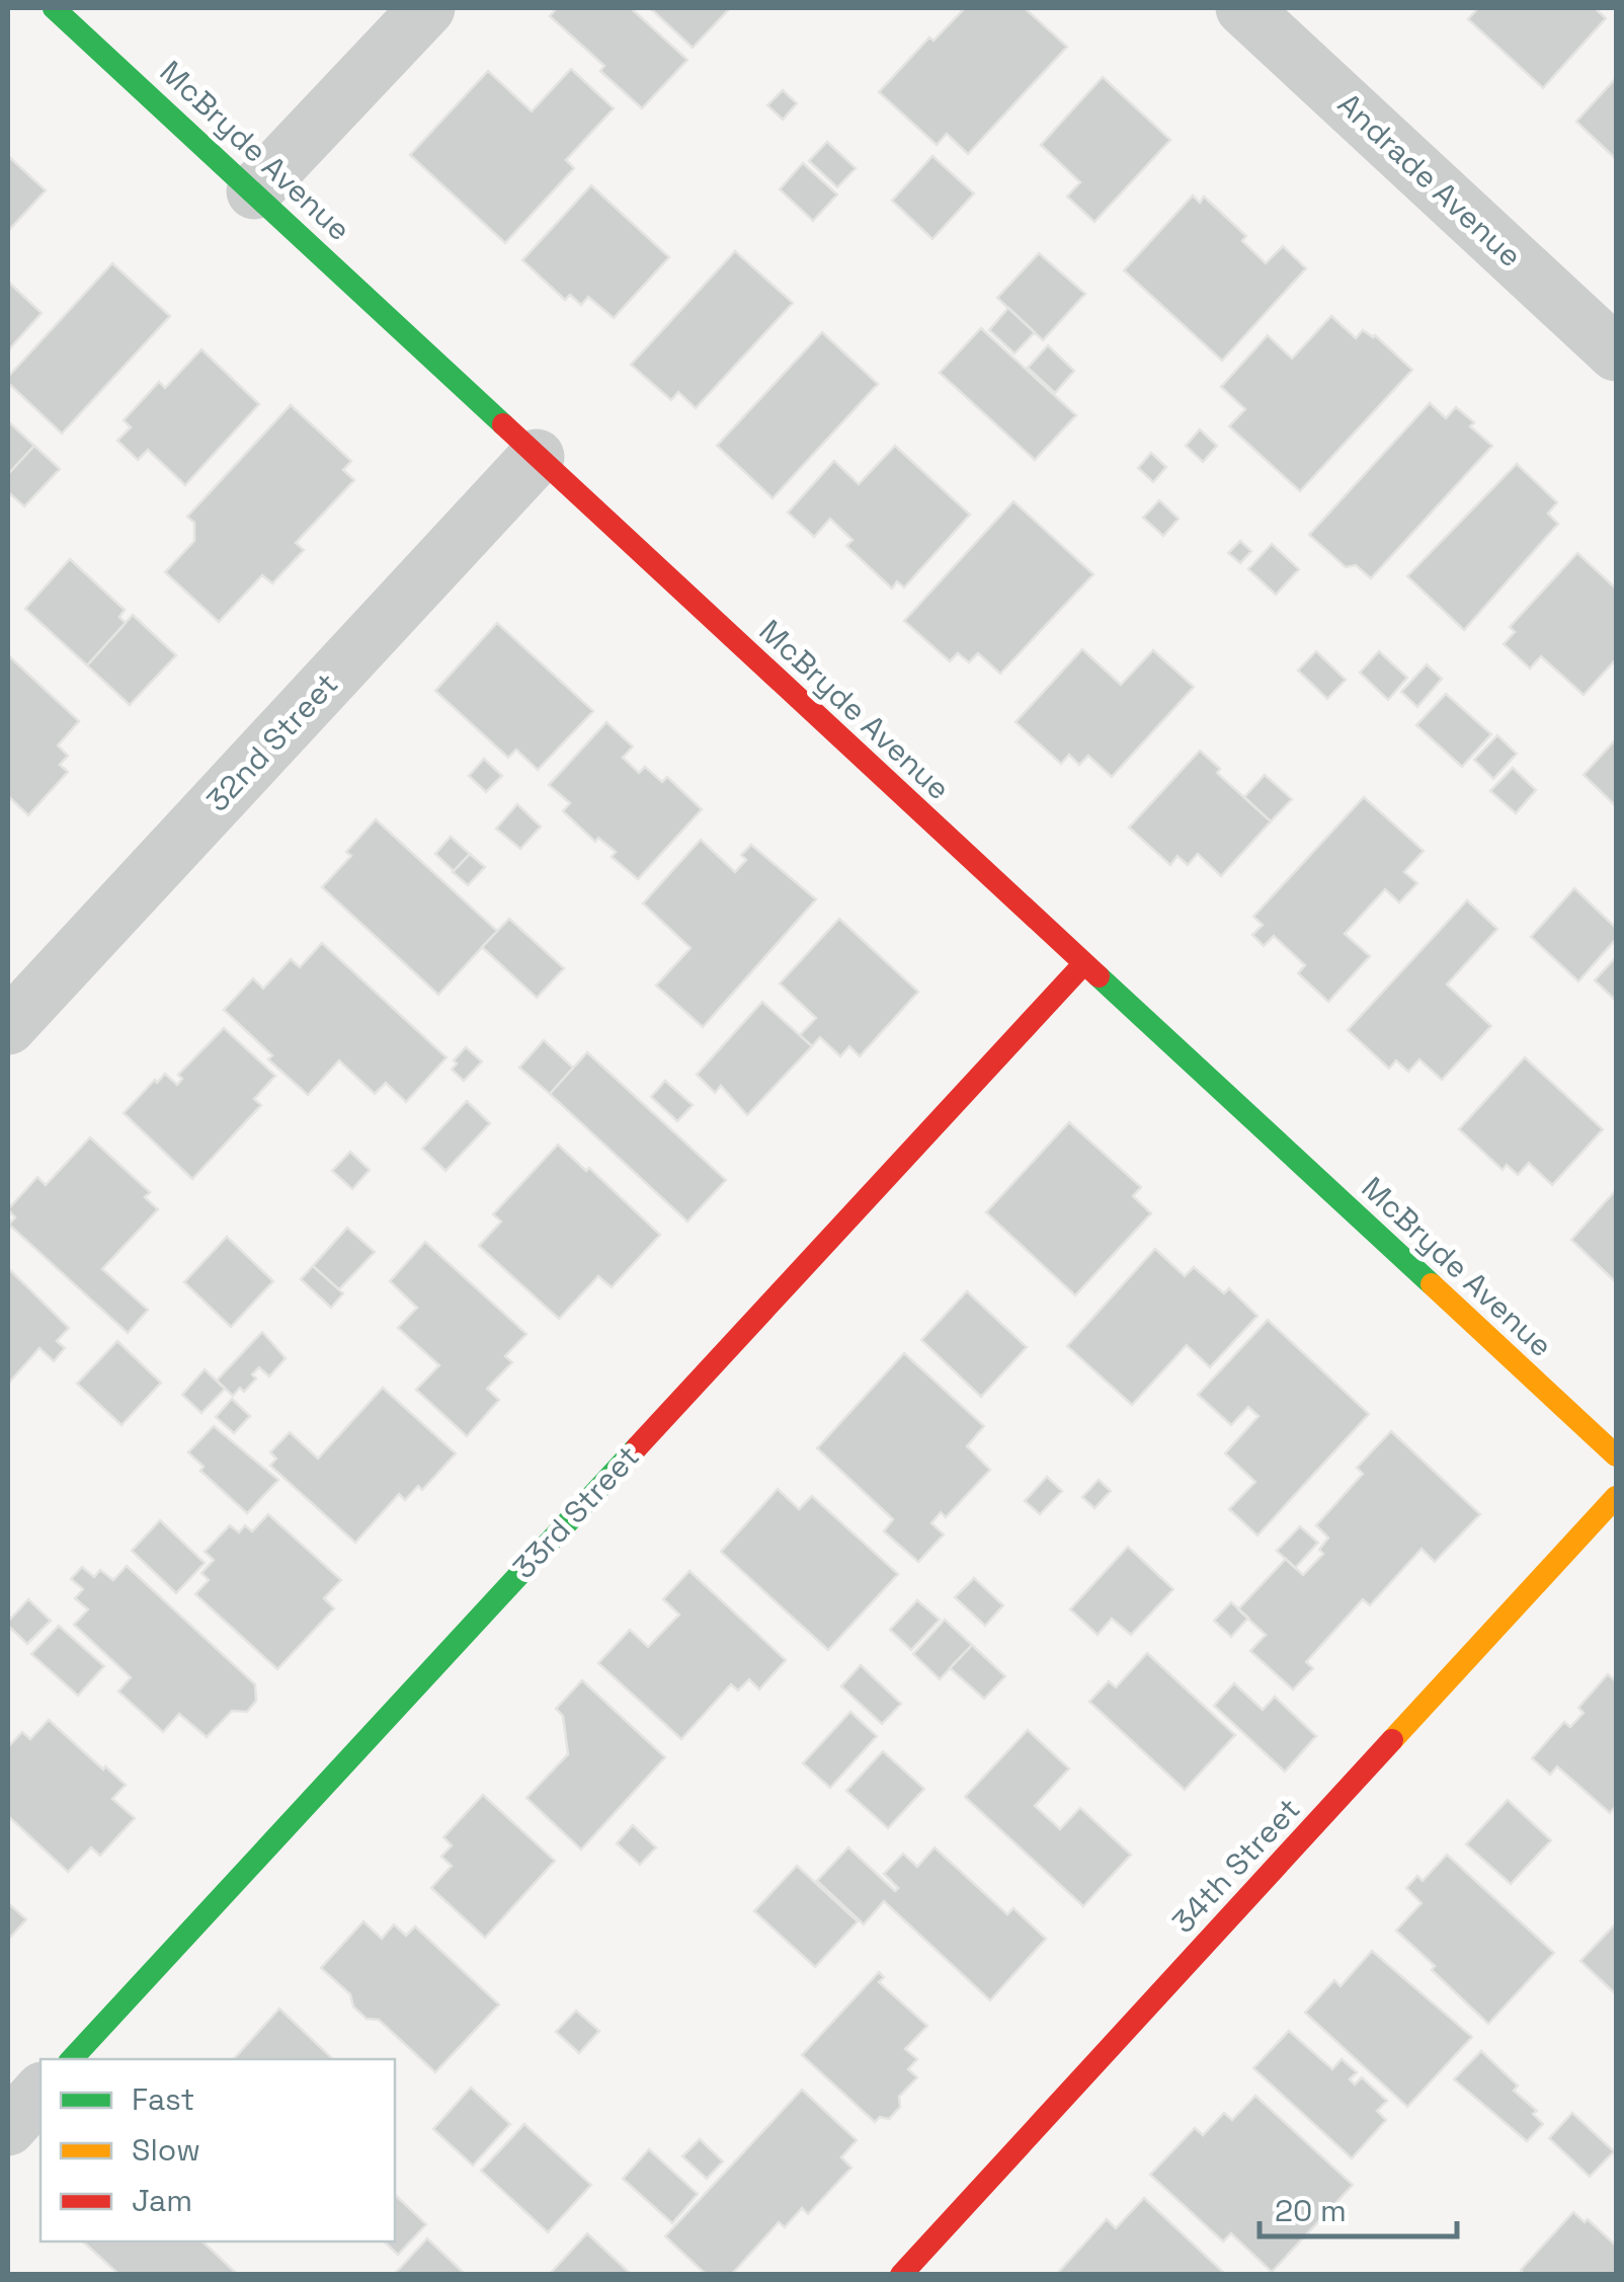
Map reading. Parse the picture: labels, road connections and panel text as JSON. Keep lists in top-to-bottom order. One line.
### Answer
{"streets":{"street":["McBryde Avenue","Andrade Avenue","32nd Street","33rd Street","34th Street"]},"crossings":[["McBryde Avenue","32nd Street"],["McBryde Avenue","33rd Street"]],"legend":["Fast","Slow","Jam"],"scale_bar":"20 m"}
